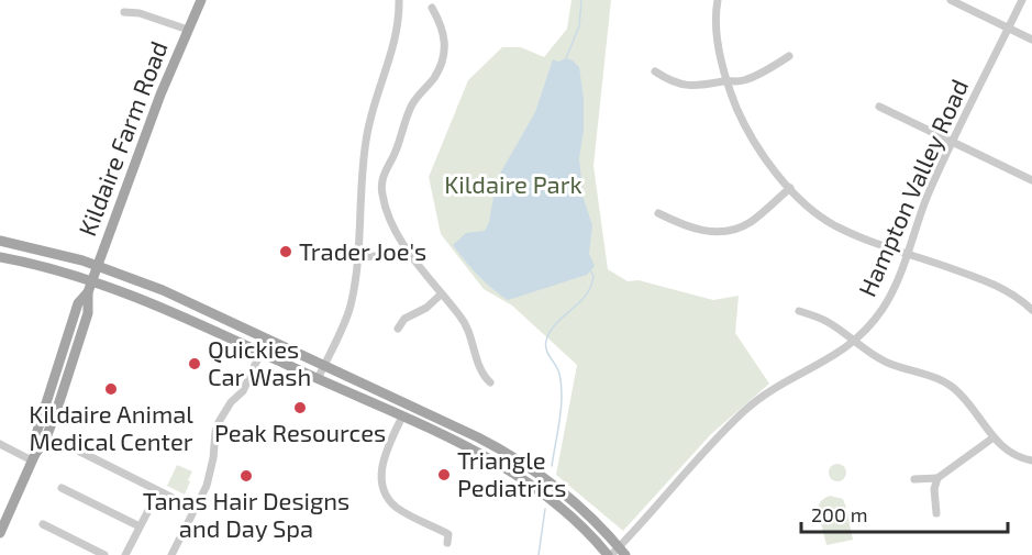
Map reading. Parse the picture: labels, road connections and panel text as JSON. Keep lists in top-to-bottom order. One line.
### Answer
{"streets":{"main road":["Kildaire Farm Road"],"street":["Hampton Valley Road"]},"parks":["Kildaire Park"],"places":["Trader Joe's","Quickies Car Wash","Kildaire Animal Medical Center","Peak Resources","Triangle Pediatrics","Tanas Hair Designs and Day Spa"],"scale_bar":"200 m"}
